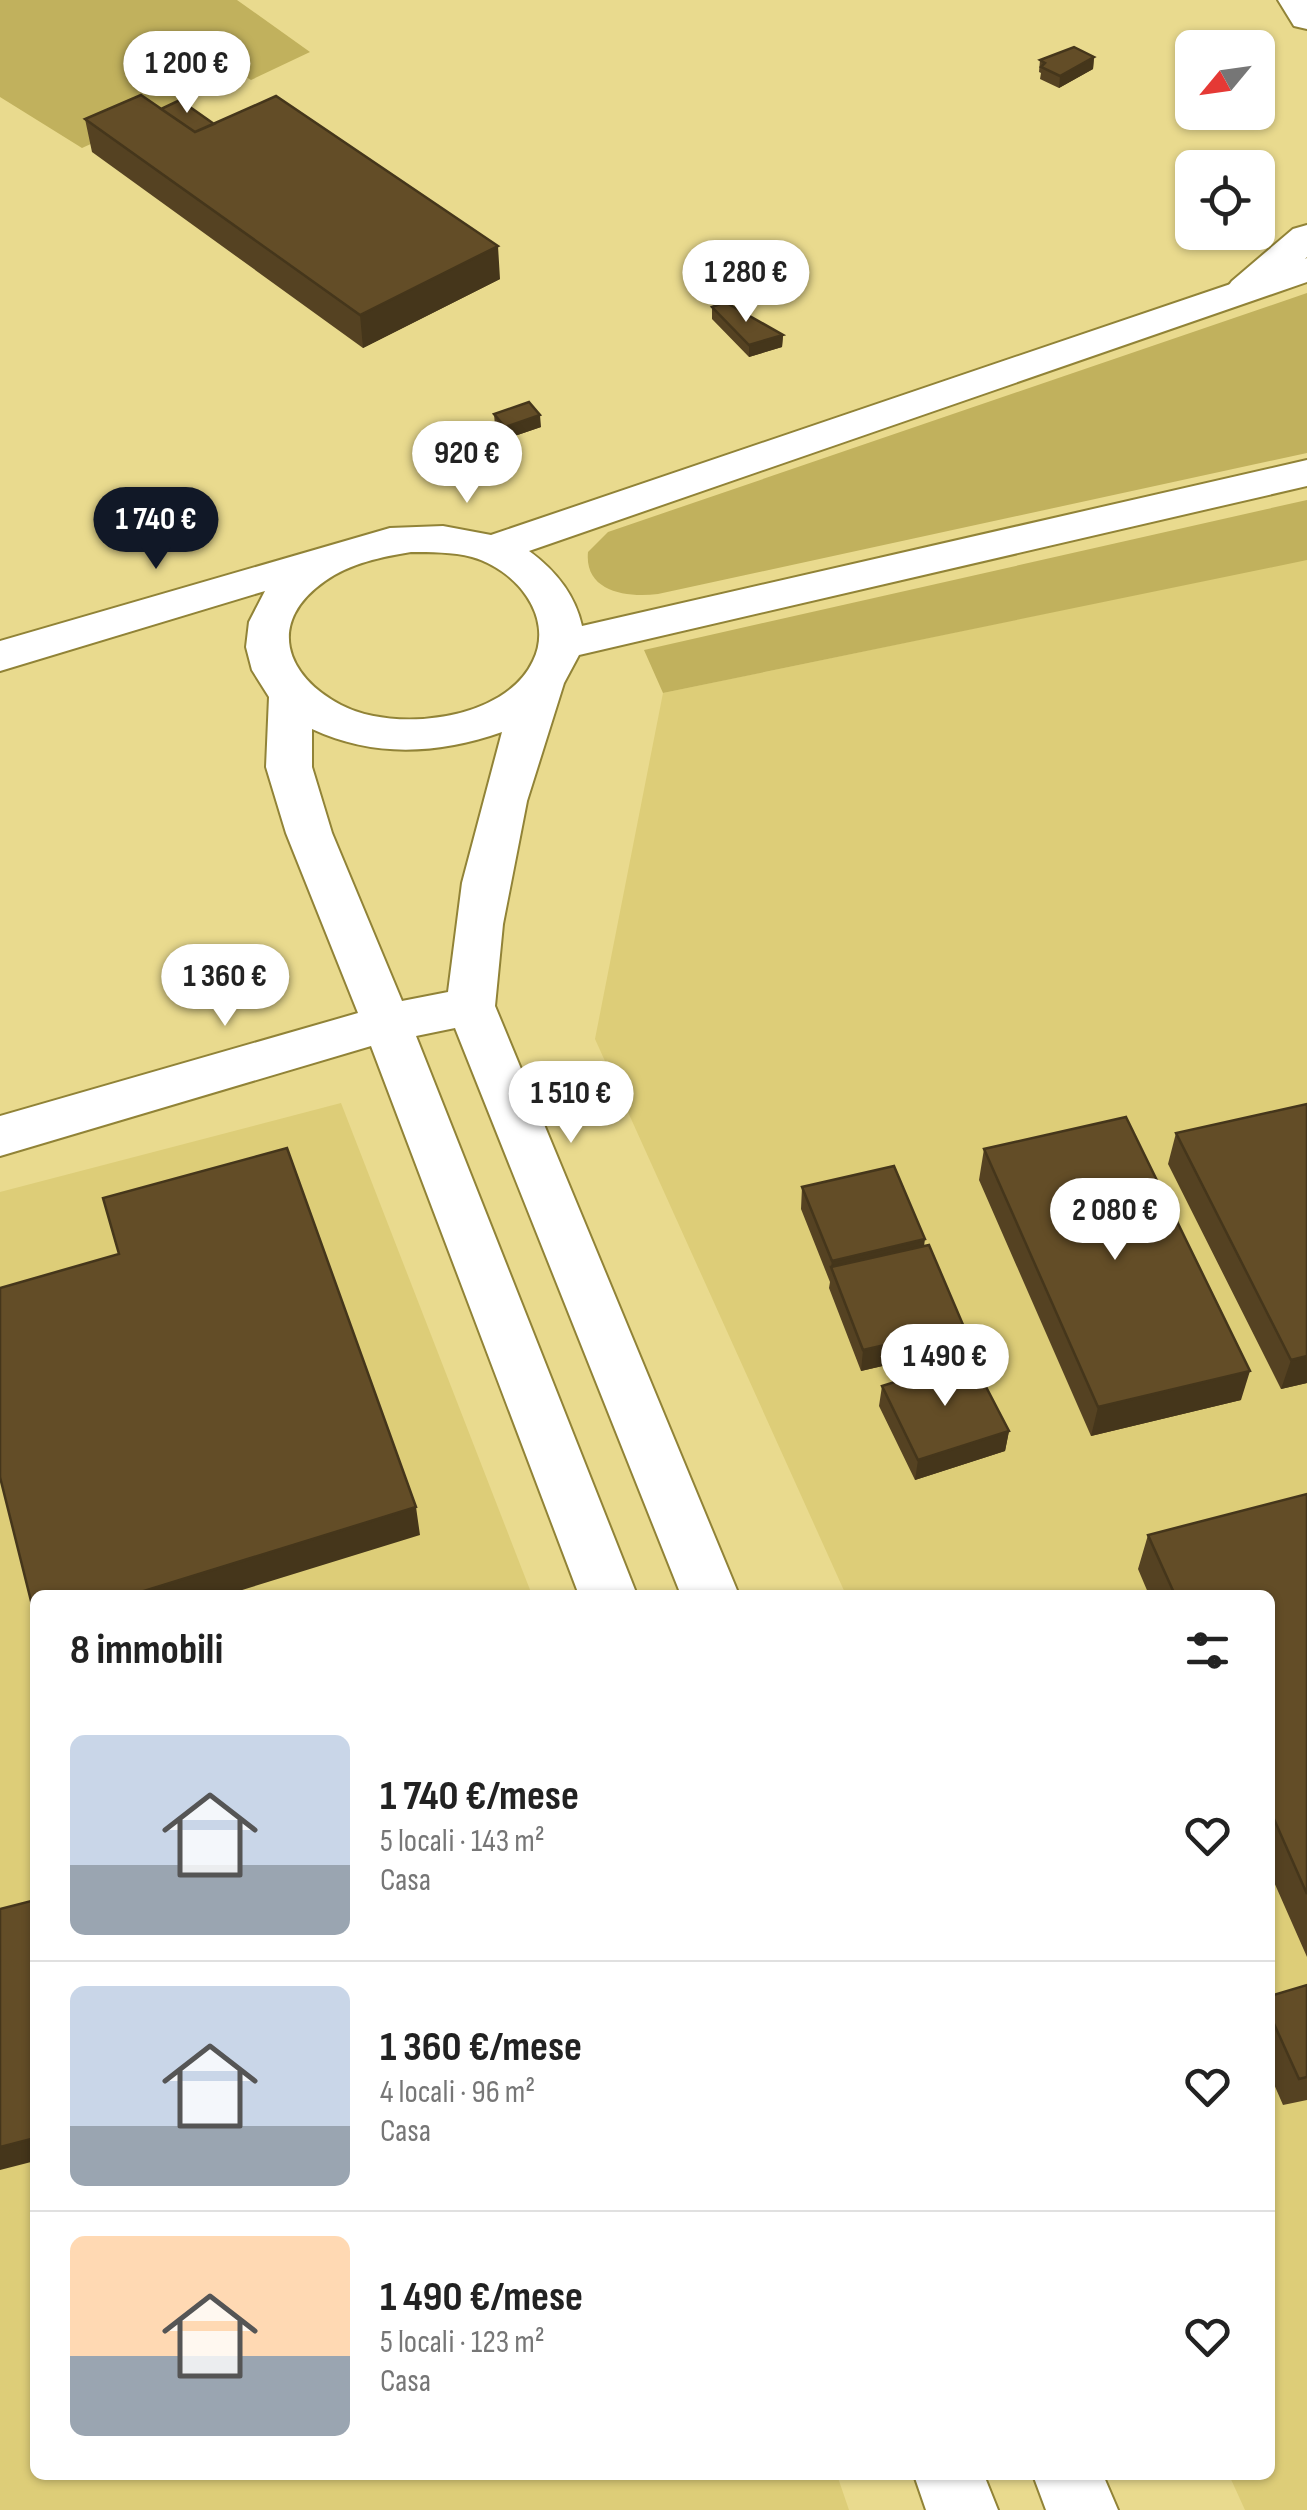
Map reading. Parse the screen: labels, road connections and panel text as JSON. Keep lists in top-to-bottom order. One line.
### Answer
{"north":"bottom left","page":{"price":["1 200 €","1 280 €","920 €","1 740 €","1 360 €","1 510 €","2 080 €","1 490 €"],"heading":"8 immobili","list":[{"name":"1 740 €/mese","note":"5 locali · 143 m² · Casa"},{"name":"1 360 €/mese","note":"4 locali · 96 m² · Casa"},{"name":"1 490 €/mese","note":"5 locali · 123 m² · Casa"}]}}
